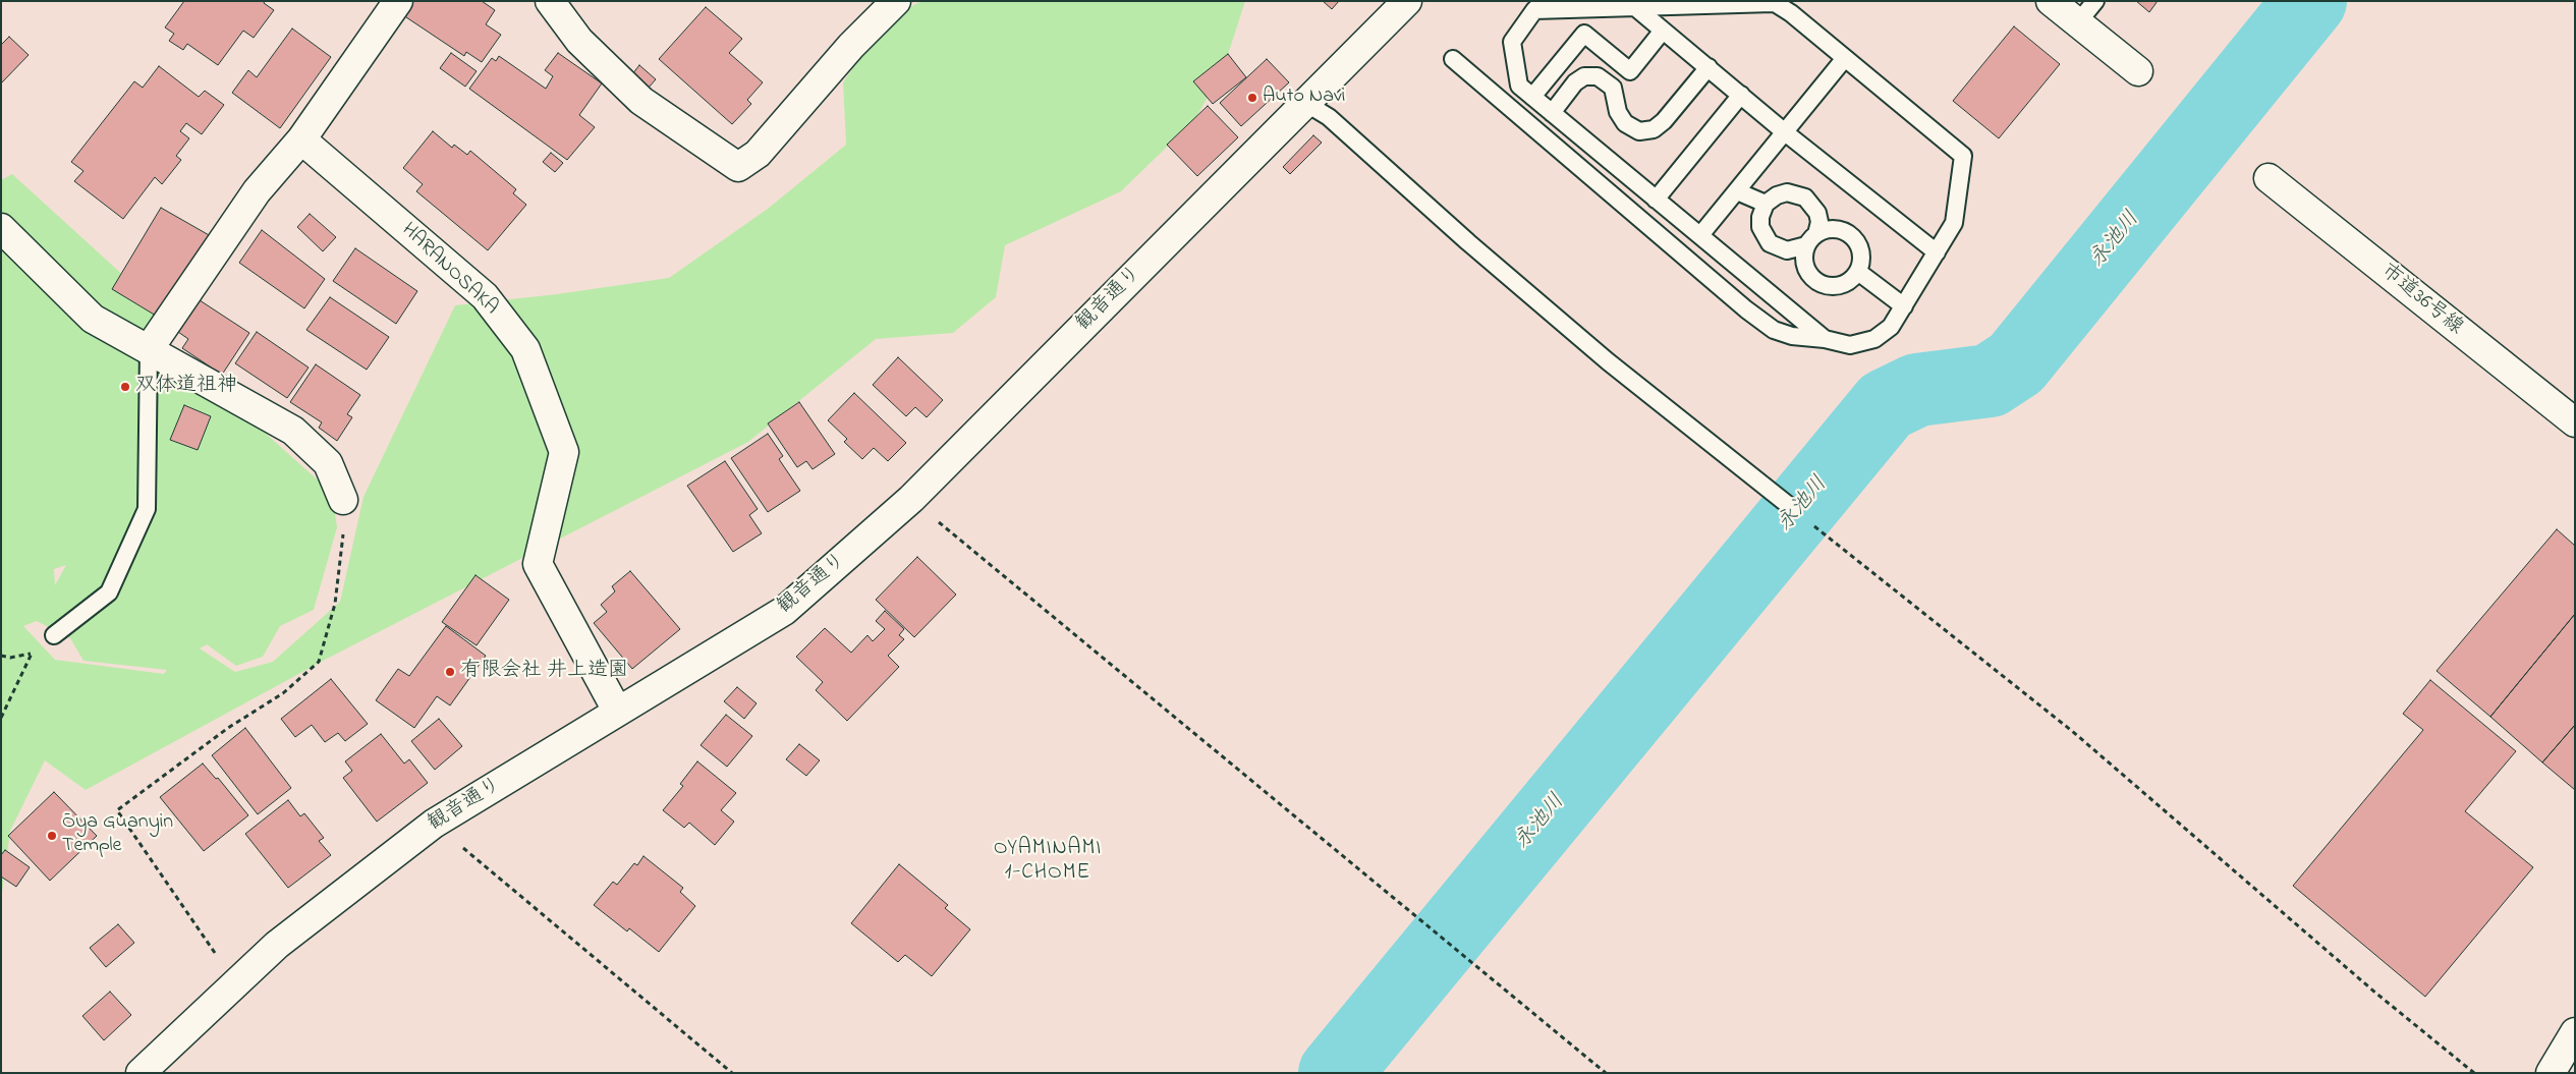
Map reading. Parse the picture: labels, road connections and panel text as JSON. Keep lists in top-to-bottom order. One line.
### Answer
{"streets":{"street":["HARANOSAKA","観音通り","市道36号線"]},"crossings":[["HARANOSAKA","観音通り"]],"districts":["OYAMINAMI 1-CHOME"],"water":["永池川"],"places":["Auto Navi","双体道祖神","有限会社 井上造園","Ōya Guanyin Temple"]}
